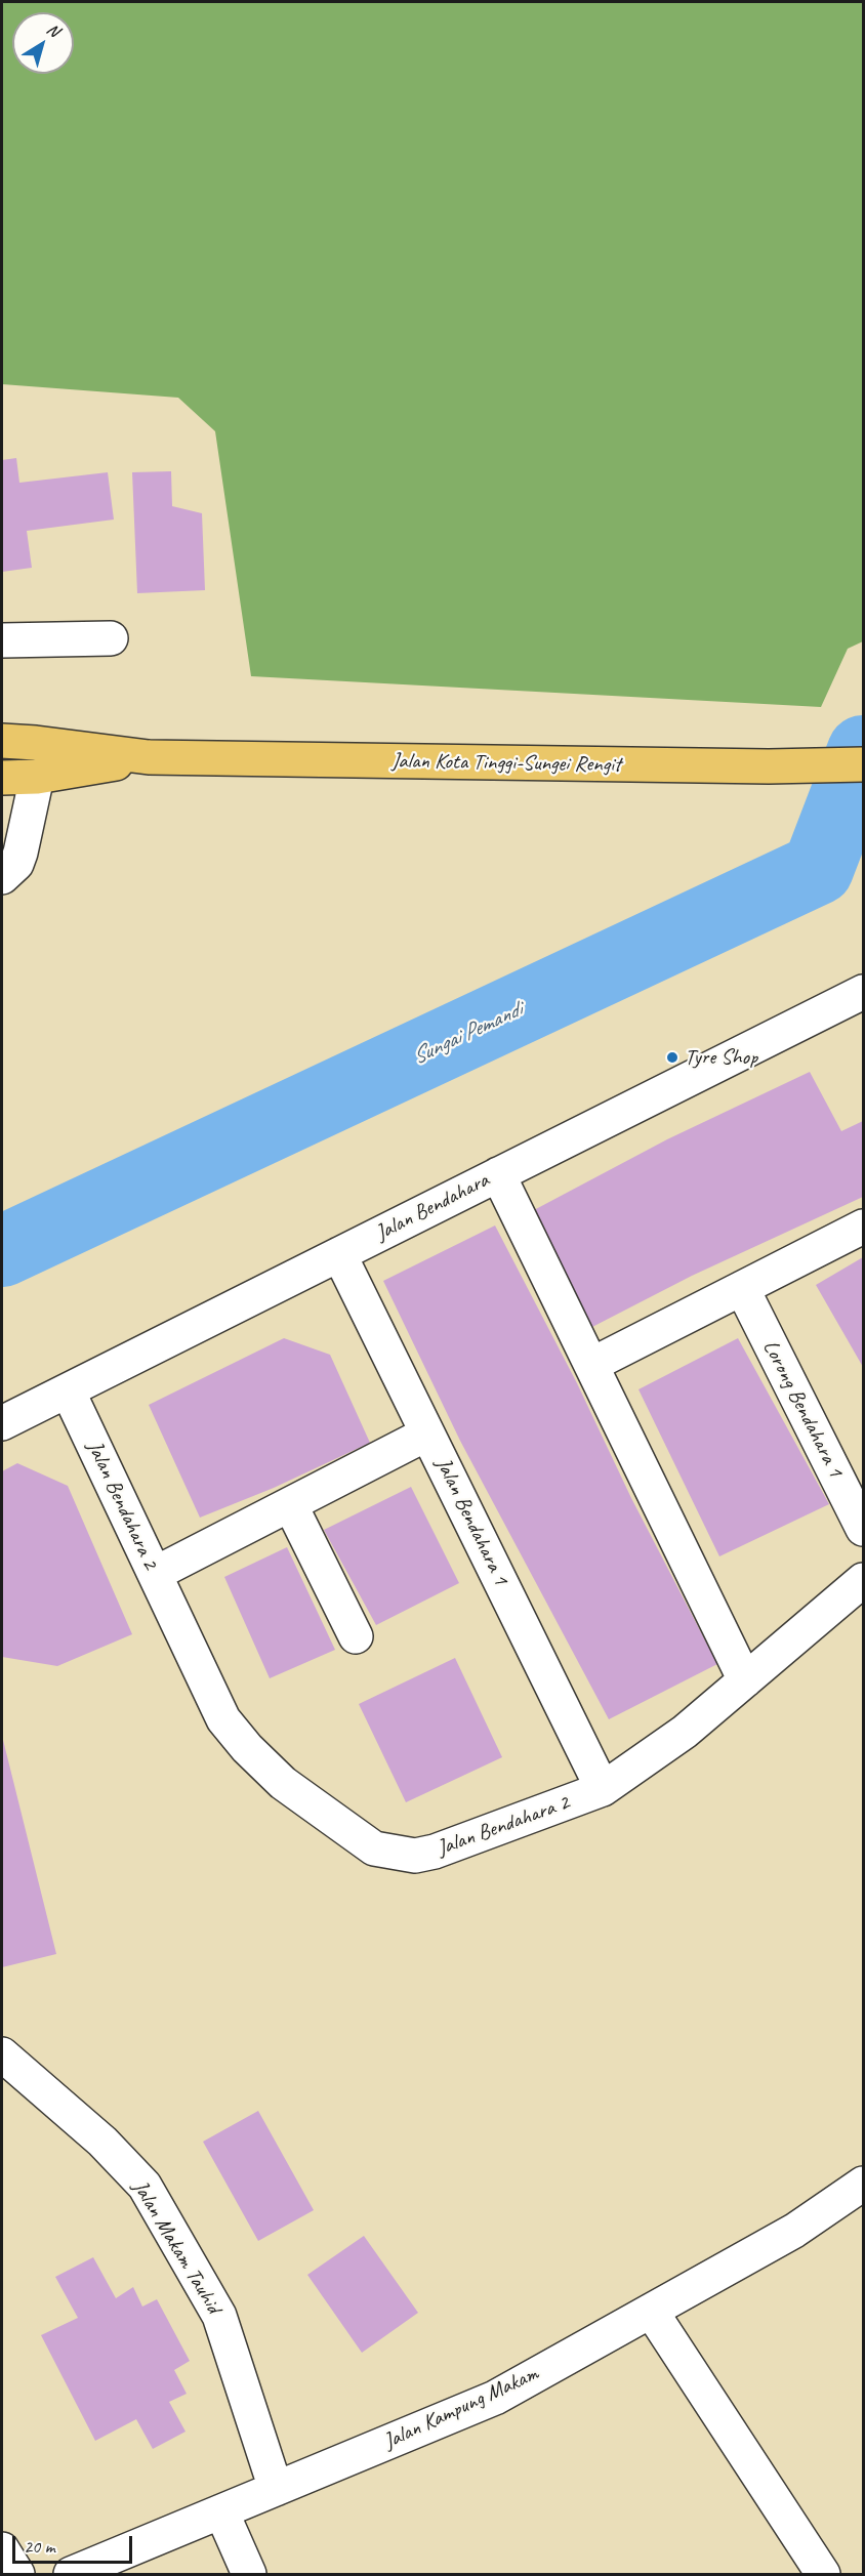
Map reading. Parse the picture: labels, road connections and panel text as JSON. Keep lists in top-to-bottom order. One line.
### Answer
{"streets":{"main road":["Jalan Kota Tinggi-Sungei Rengit"],"street":["Jalan Bendahara","Lorong Bendahara 1","Jalan Bendahara 2","Jalan Bendahara 1","Jalan Makam Tauhid","Jalan Kampung Makam"]},"crossings":[["Jalan Bendahara","Jalan Bendahara 2"],["Jalan Bendahara","Jalan Bendahara 1"],["Jalan Bendahara 2","Jalan Bendahara 1"],["Jalan Makam Tauhid","Jalan Kampung Makam"]],"water":["Sungai Pemandi"],"places":["Tyre Shop"],"scale_bar":"20 m","north":"top right"}
